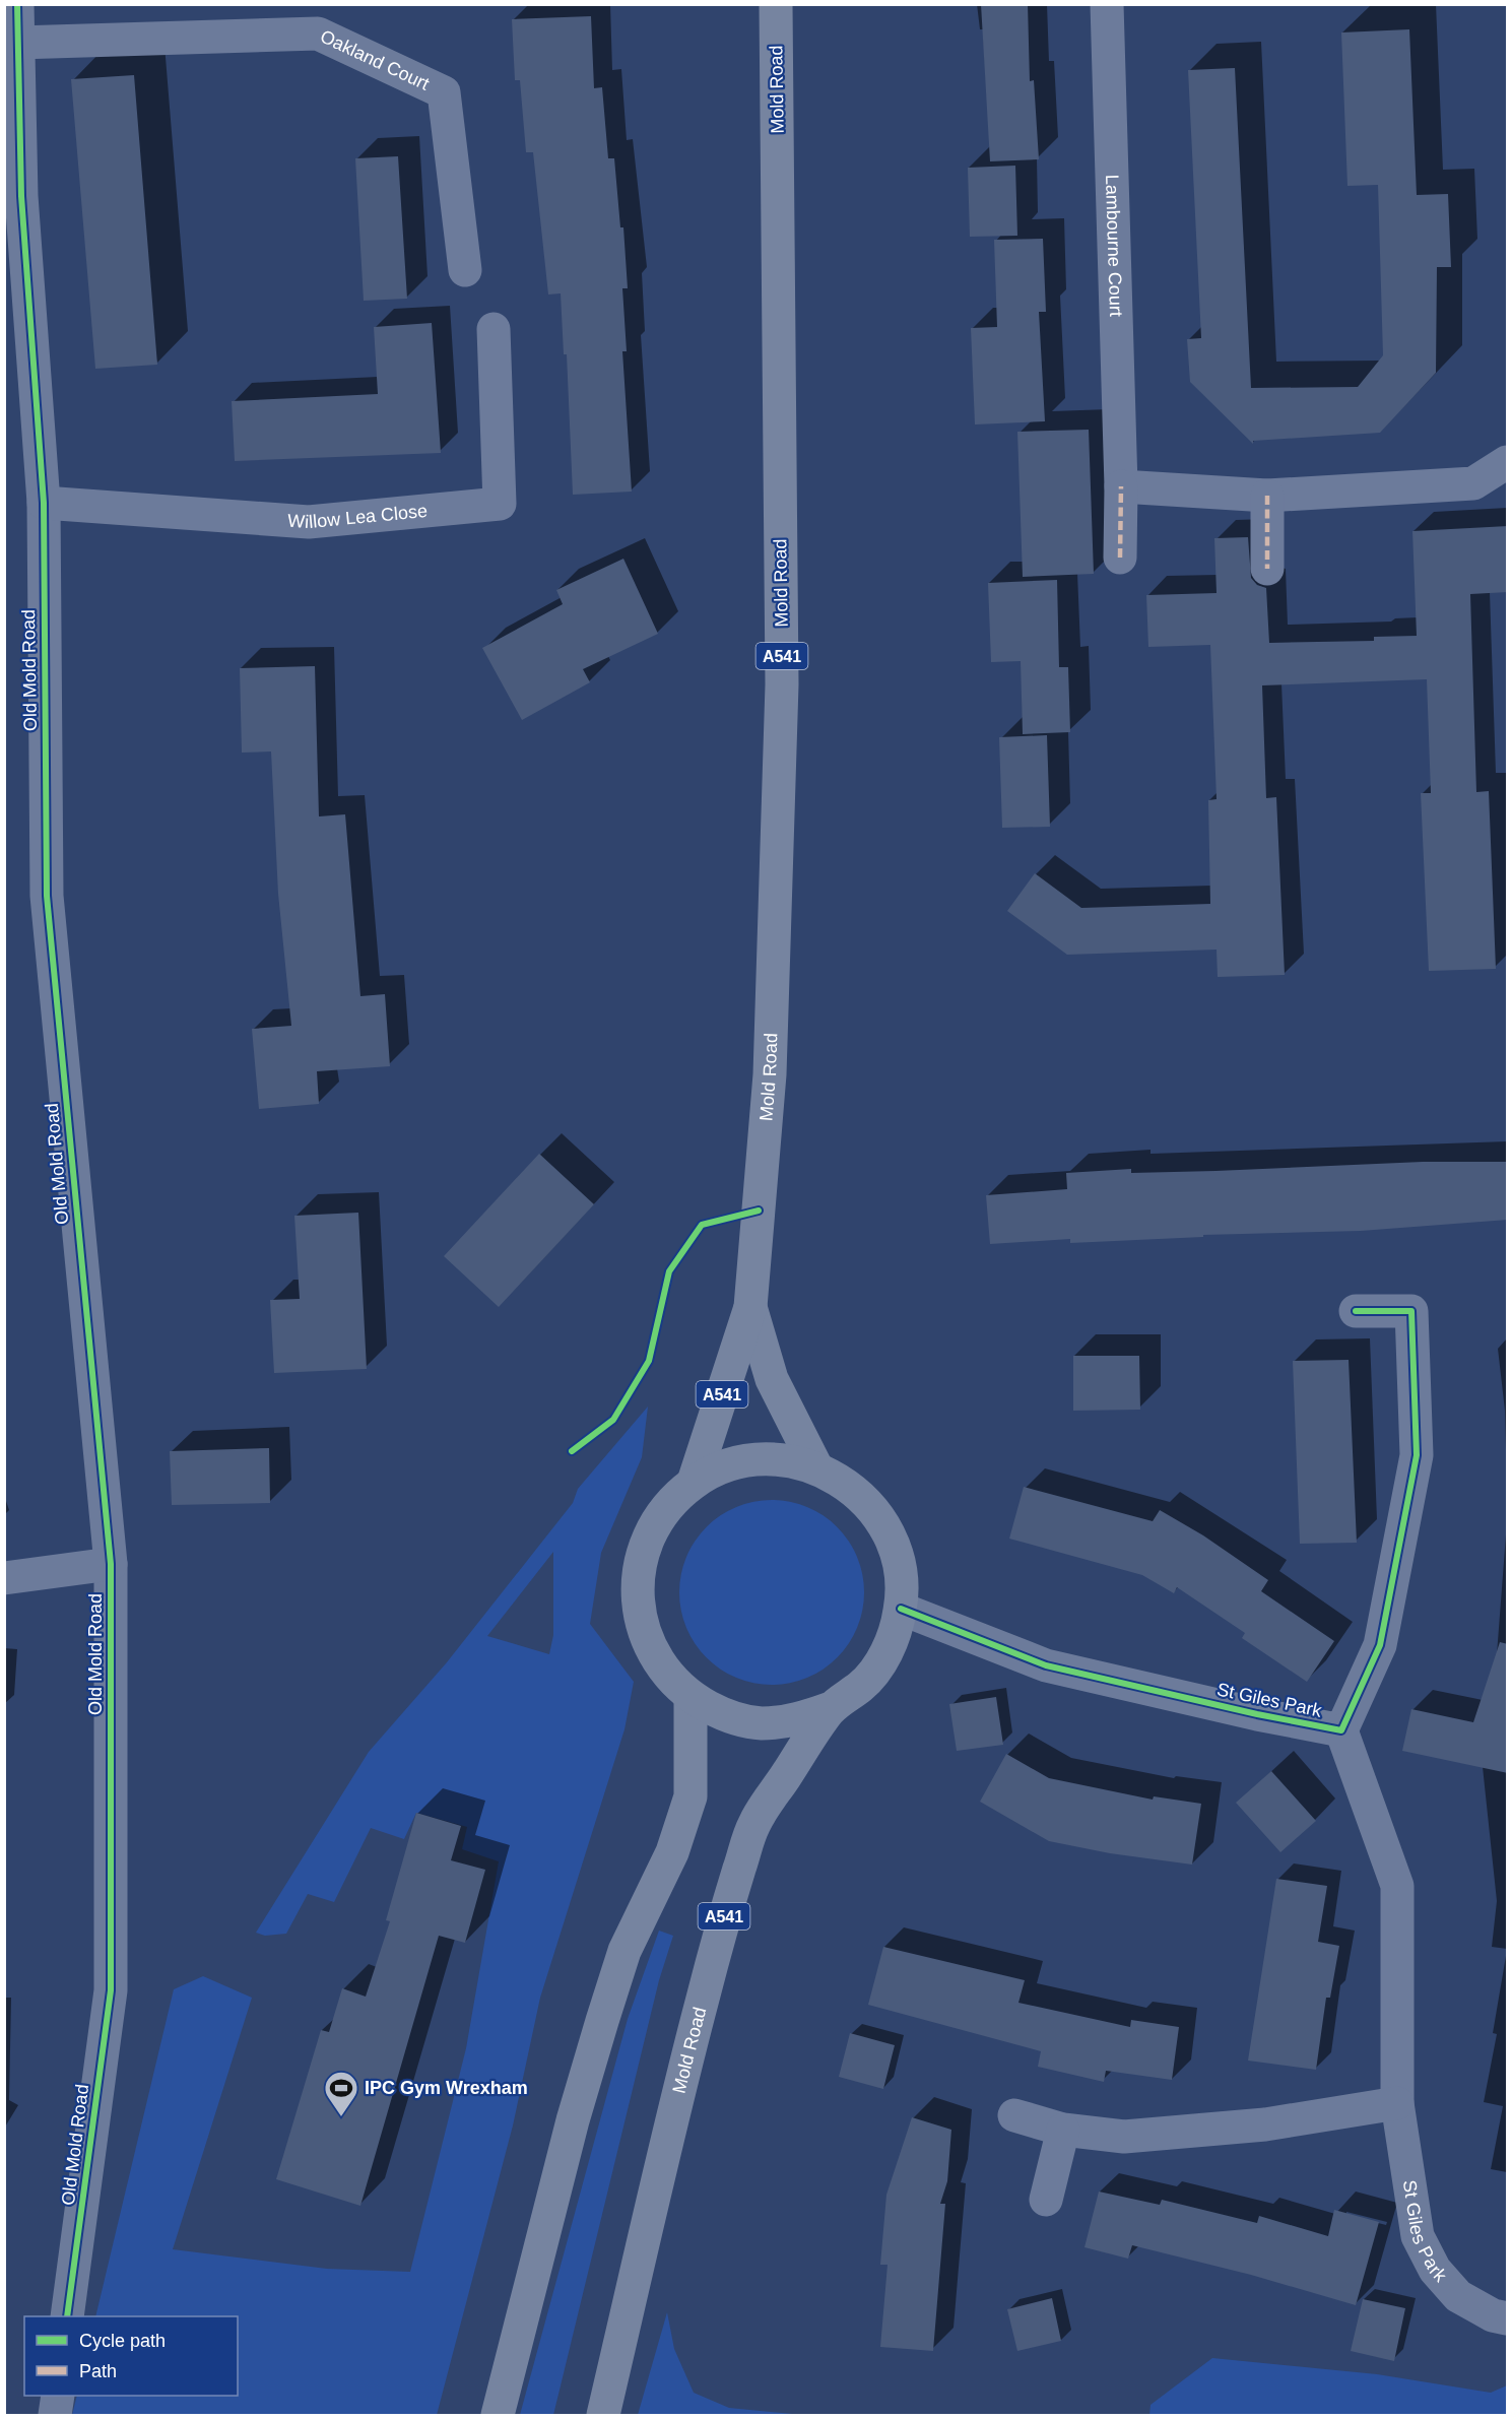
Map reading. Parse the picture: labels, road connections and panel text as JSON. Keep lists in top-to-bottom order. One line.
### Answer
{"streets":{"main road":["Mold Road","A541"],"street":["Oakland Court","Lambourne Court","Willow Lea Close","Old Mold Road","St Giles Park"]},"crossings":[["Oakland Court","Old Mold Road"],["Willow Lea Close","Old Mold Road"]],"places":{"sports":["IPC Gym Wrexham"]},"legend":["Cycle path","Path"]}
